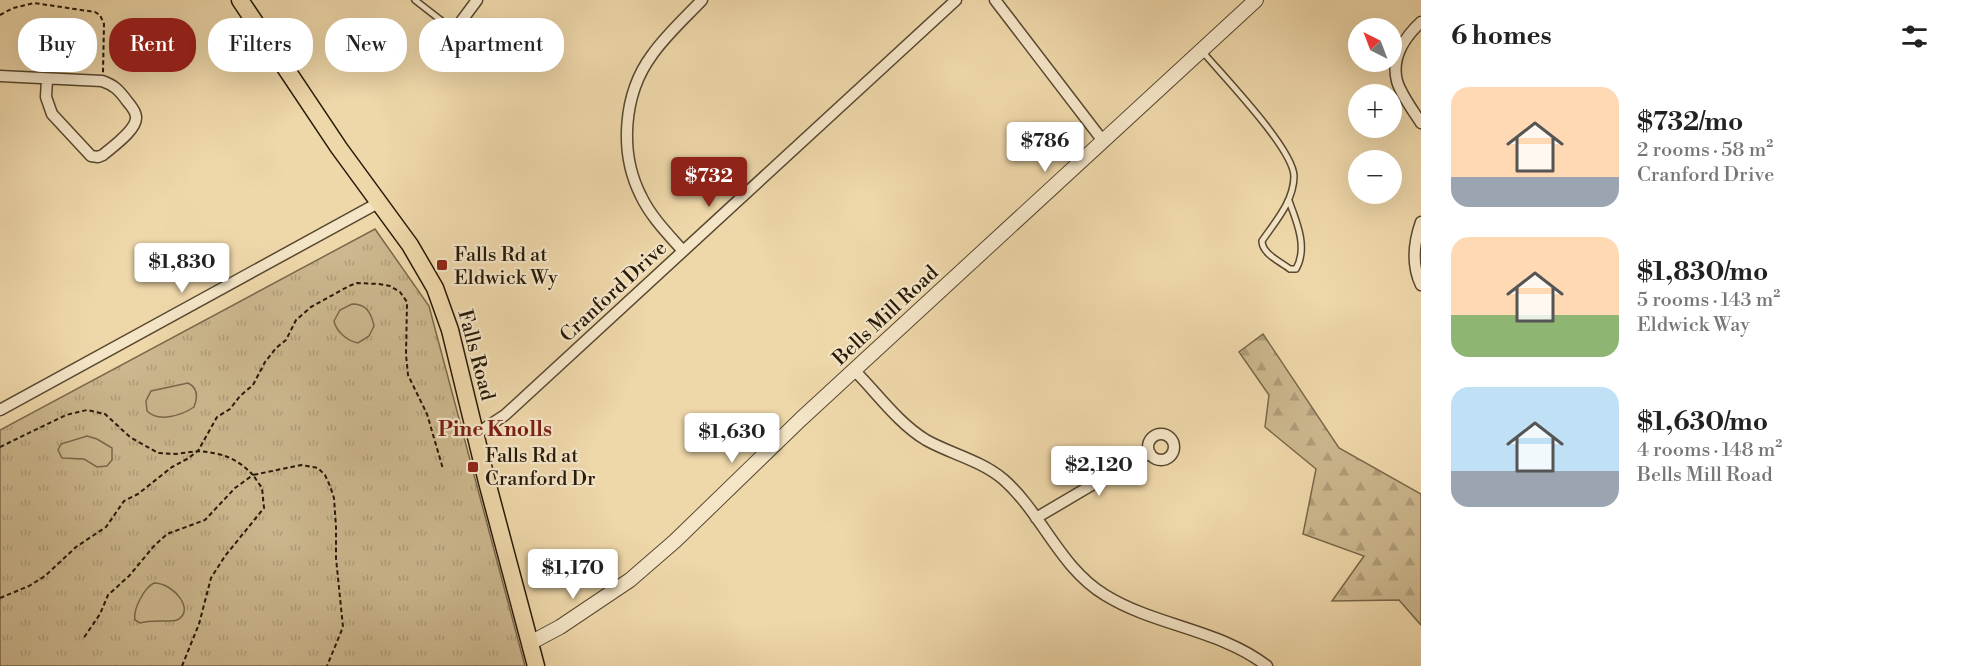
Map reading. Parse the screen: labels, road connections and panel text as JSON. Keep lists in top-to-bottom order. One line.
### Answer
{"streets":{"main road":["Falls Road"],"street":["Cranford Drive","Bells Mill Road"]},"crossings":[["Cranford Drive","Falls Road"],["Bells Mill Road","Falls Road"]],"districts":["Pine Knolls"],"places":{"transit":["Falls Rd at Eldwick Wy","Falls Rd at Cranford Dr"]},"north":"top left","page":{"heading":"6 homes","map_buttons":["+","−"],"chip":["Buy","Rent","Filters","New","Apartment"],"list":[{"name":"$732/mo","note":"2 rooms · 58 m² · Cranford Drive"},{"name":"$1,830/mo","note":"5 rooms · 143 m² · Eldwick Way"},{"name":"$1,630/mo","note":"4 rooms · 148 m² · Bells Mill Road"}],"price":["$786","$732","$1,830","$1,630","$2,120","$1,170"]}}
